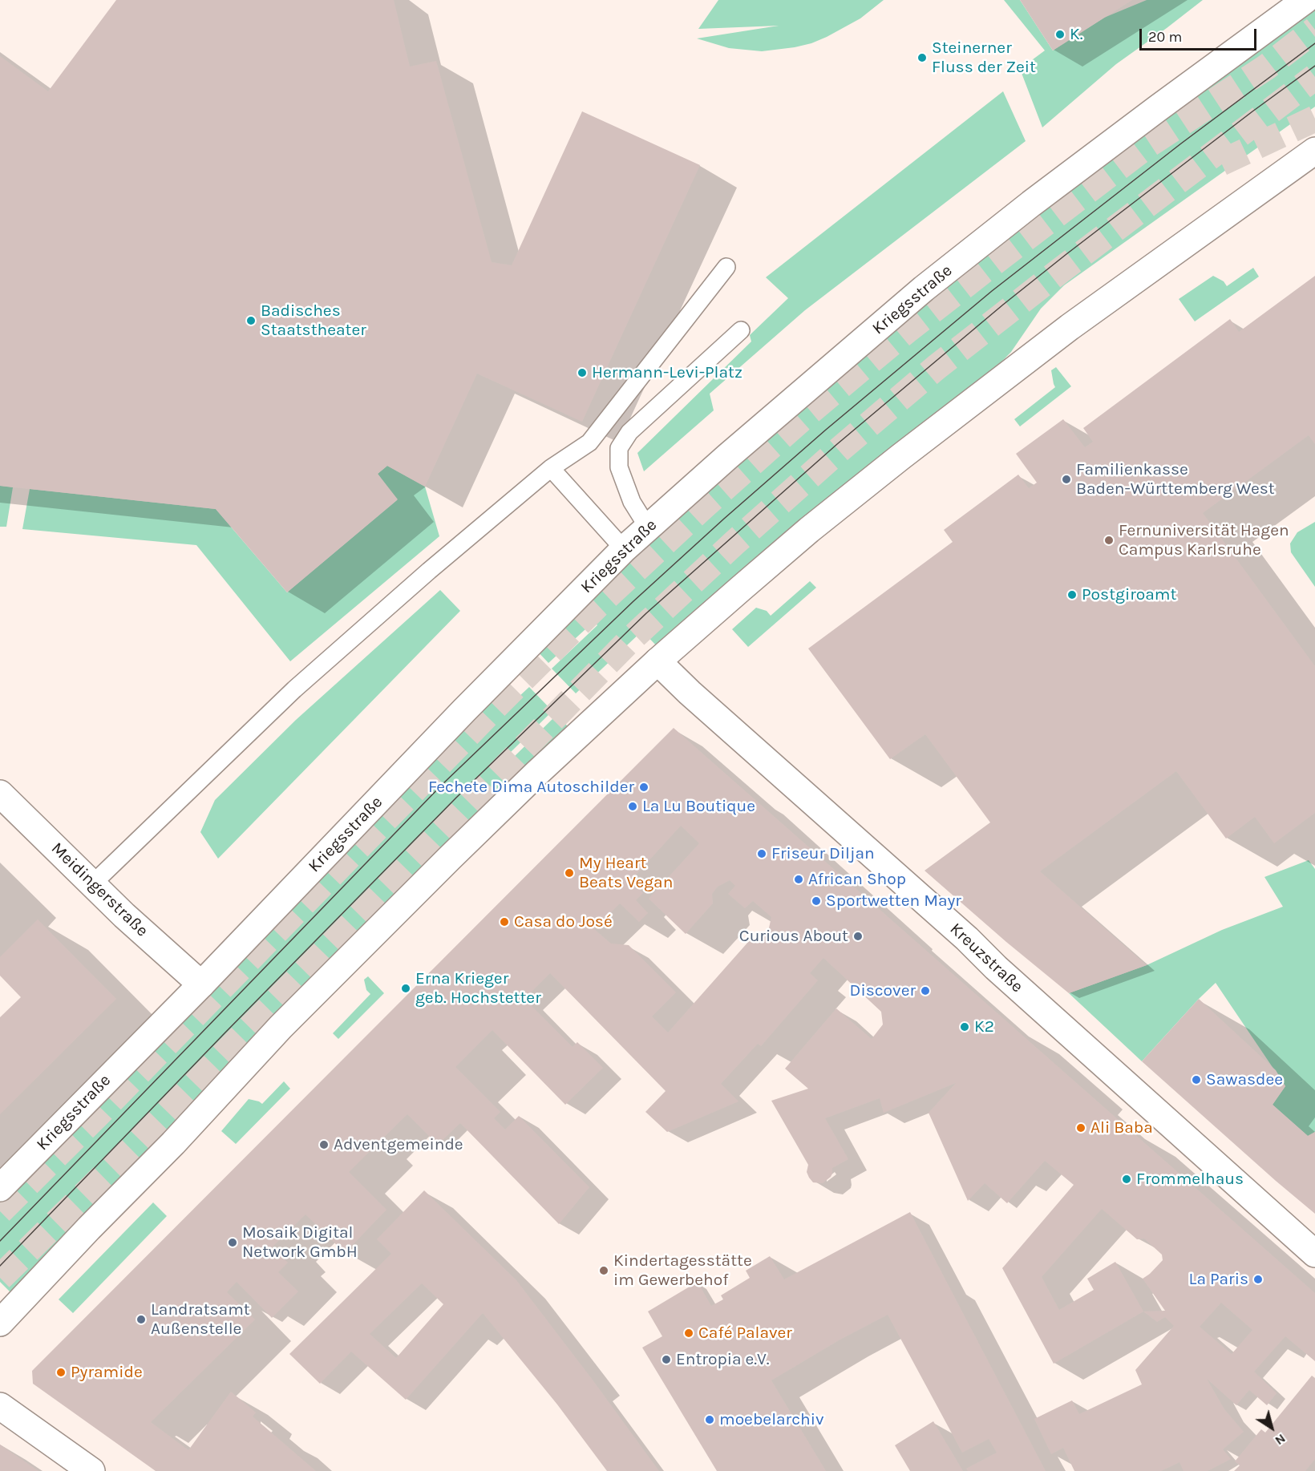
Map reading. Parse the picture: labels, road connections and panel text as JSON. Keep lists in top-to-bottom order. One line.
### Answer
{"streets":{"main road":["Kriegsstraße","Meidingerstraße","Kreuzstraße"]},"crossings":[["Kriegsstraße","Meidingerstraße"]],"places":["K.","Steinerner Fluss der Zeit","Badisches Staatstheater","Hermann-Levi-Platz","Familienkasse Baden-Württemberg West","Fernuniversität Hagen Campus Karlsruhe","Postgiroamt","Fechete Dima Autoschilder","La Lu Boutique","Friseur Diljan","My Heart Beats Vegan","African Shop","Sportwetten Mayr","Casa do José","Curious About","Erna Krieger geb. Hochstetter","Discover","K2","Sawasdee","Ali Baba","Adventgemeinde","Frommelhaus","Mosaik Digital Network GmbH","Kindertagesstätte im Gewerbehof","La Paris","Landratsamt Außenstelle","Café Palaver","Entropia e.V.","Pyramide","moebelarchiv"],"scale_bar":"20 m","north":"bottom right"}
